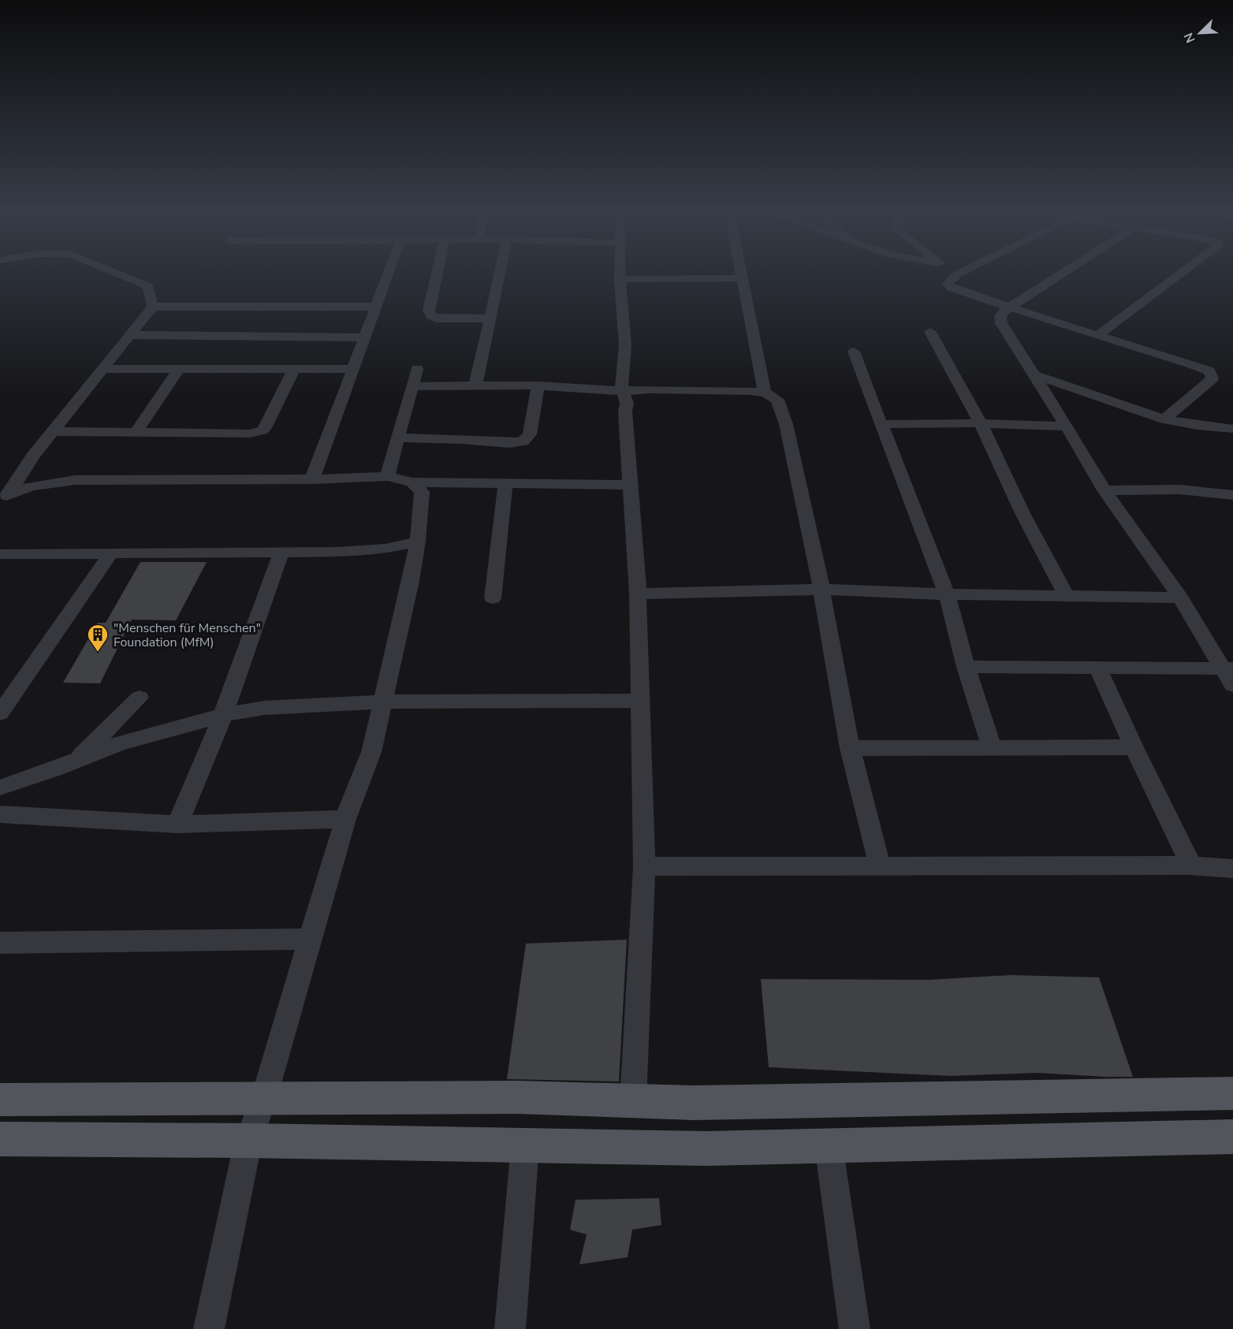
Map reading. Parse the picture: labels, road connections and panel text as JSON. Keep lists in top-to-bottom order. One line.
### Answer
{"places":{"building":["\"Menschen für Menschen\" Foundation (MfM)"]},"north":"bottom left"}
